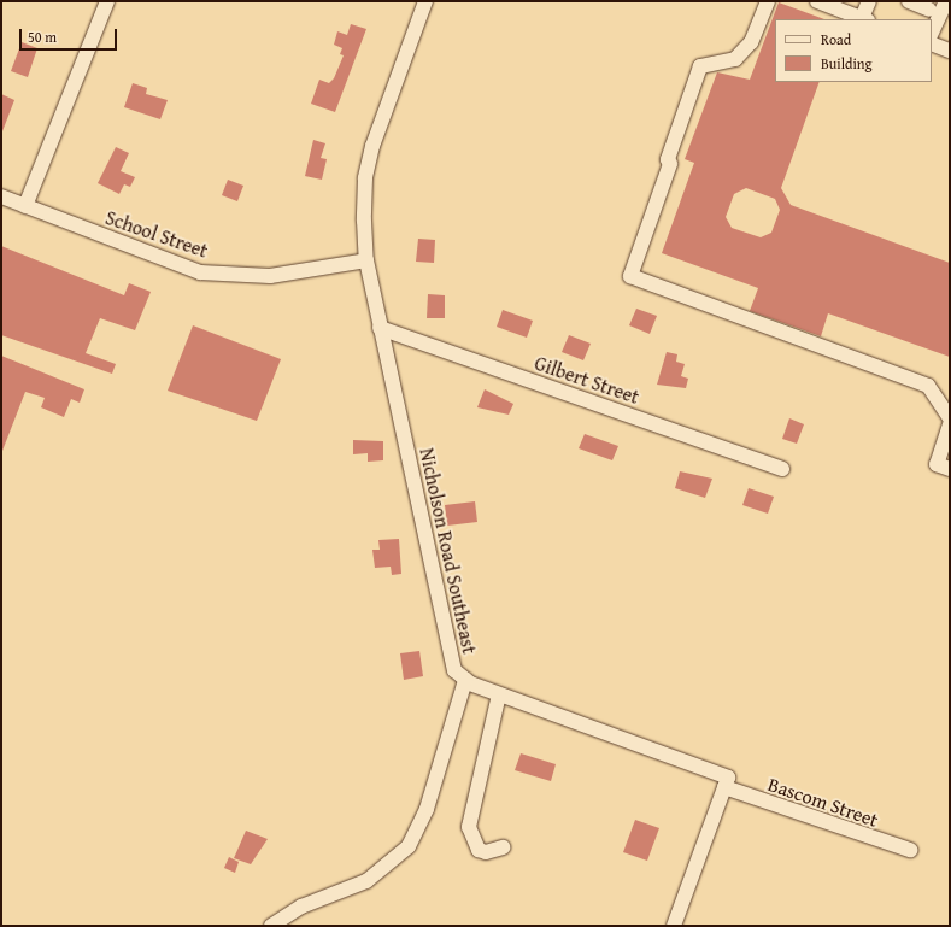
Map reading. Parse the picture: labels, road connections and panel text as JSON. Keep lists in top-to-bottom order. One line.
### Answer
{"streets":{"street":["School Street","Gilbert Street","Nicholson Road Southeast","Bascom Street"]},"crossings":[["School Street","Nicholson Road Southeast"],["Gilbert Street","Nicholson Road Southeast"],["Nicholson Road Southeast","Bascom Street"]],"legend":["Road","Building"],"scale_bar":"50 m"}
